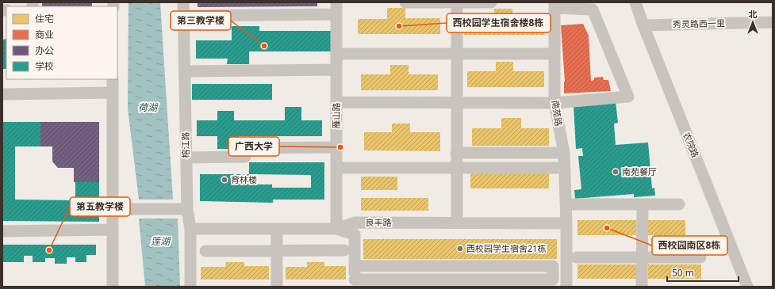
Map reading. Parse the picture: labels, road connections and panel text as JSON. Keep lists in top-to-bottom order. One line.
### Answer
{"streets":{"street":["秀灵路西一里","南苑路","雁山路","榕江路","农院路","良丰路"]},"crossings":[["秀灵路西一里","农院路"],["南苑路","良丰路"],["雁山路","良丰路"],["榕江路","良丰路"]],"water":["荷湖","莲湖"],"places":["西校园学生宿舍楼8栋","第三教学楼","广西大学","南苑餐厅","育林楼","西校园南区8栋","西校园学生宿舍21栋","第五教学楼"],"legend":["住宅","商业","办公","学校"],"scale_bar":"50 m","north":"top"}
